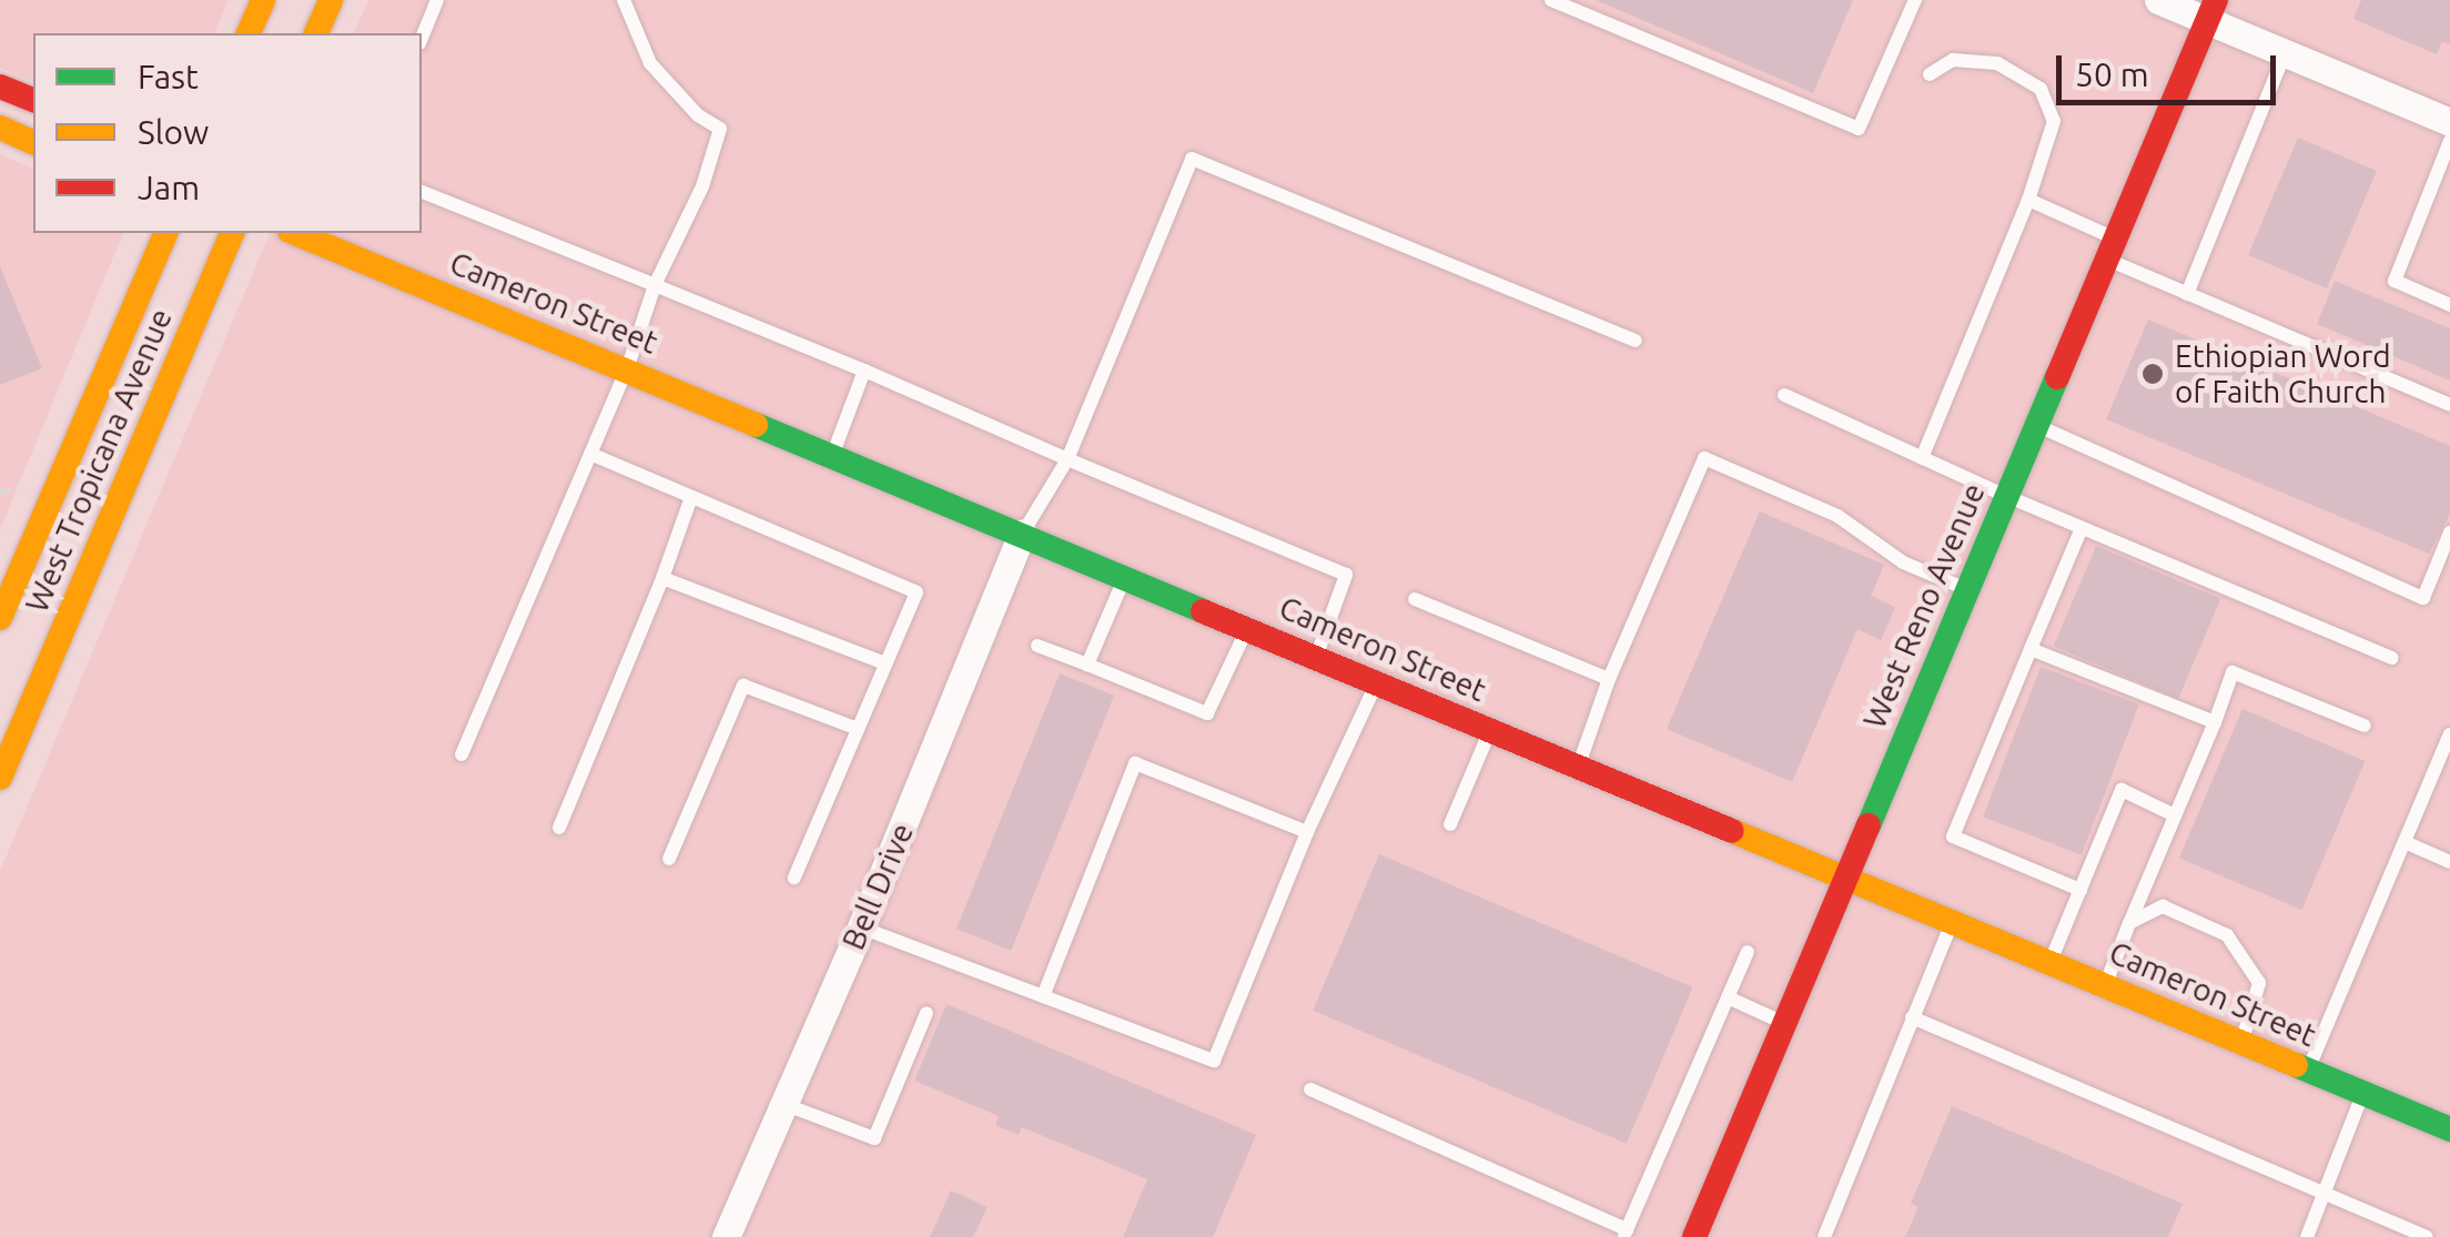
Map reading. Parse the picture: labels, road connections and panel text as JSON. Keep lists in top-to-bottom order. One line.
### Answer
{"streets":{"street":["Cameron Street","West Tropicana Avenue","West Reno Avenue","Bell Drive"]},"crossings":[["Cameron Street","West Reno Avenue"],["Cameron Street","Bell Drive"]],"places":["Ethiopian Word of Faith Church"],"legend":["Fast","Slow","Jam"],"scale_bar":"50 m"}
